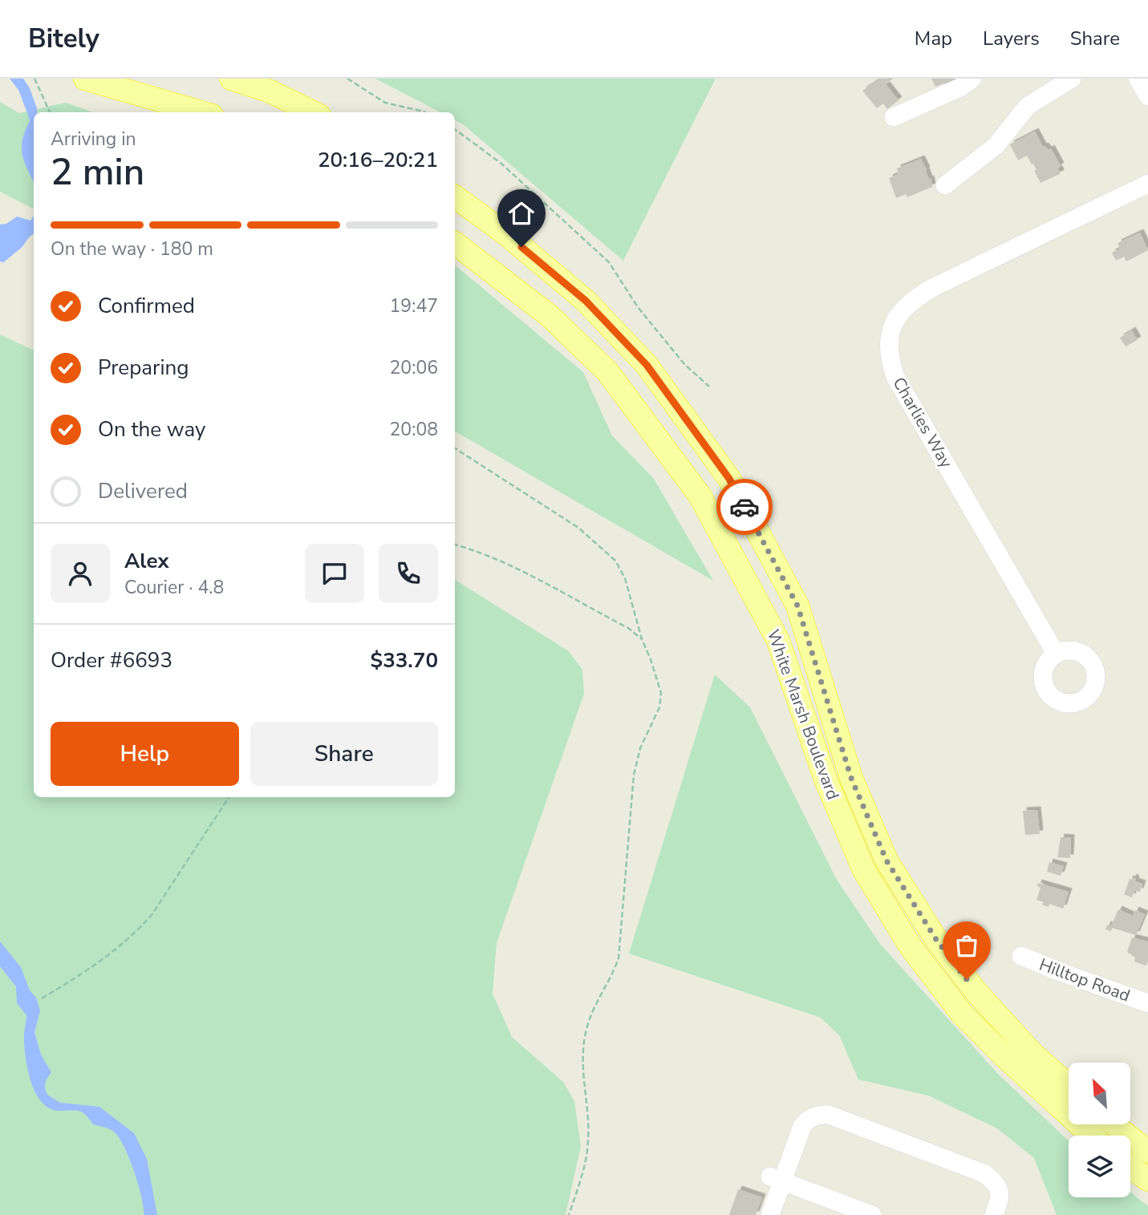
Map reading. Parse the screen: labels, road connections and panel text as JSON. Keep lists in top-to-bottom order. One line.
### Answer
{"streets":{"main road":["White Marsh Boulevard"],"street":["Charlies Way","Hilltop Road"]},"north":"top left","page":{"header":"Bitely","nav":["Map","Layers","Share"],"heading":["2 min","Arriving in","20:16–20:21"],"panel":["Alex","Courier · 4.8","Order #6693","$33.70"],"bar":"On the way · 180 m","list":[["Confirmed","19:47"],["Preparing","20:06"],["On the way","20:08"],"Delivered"],"buttons":["Help","Share"]}}
